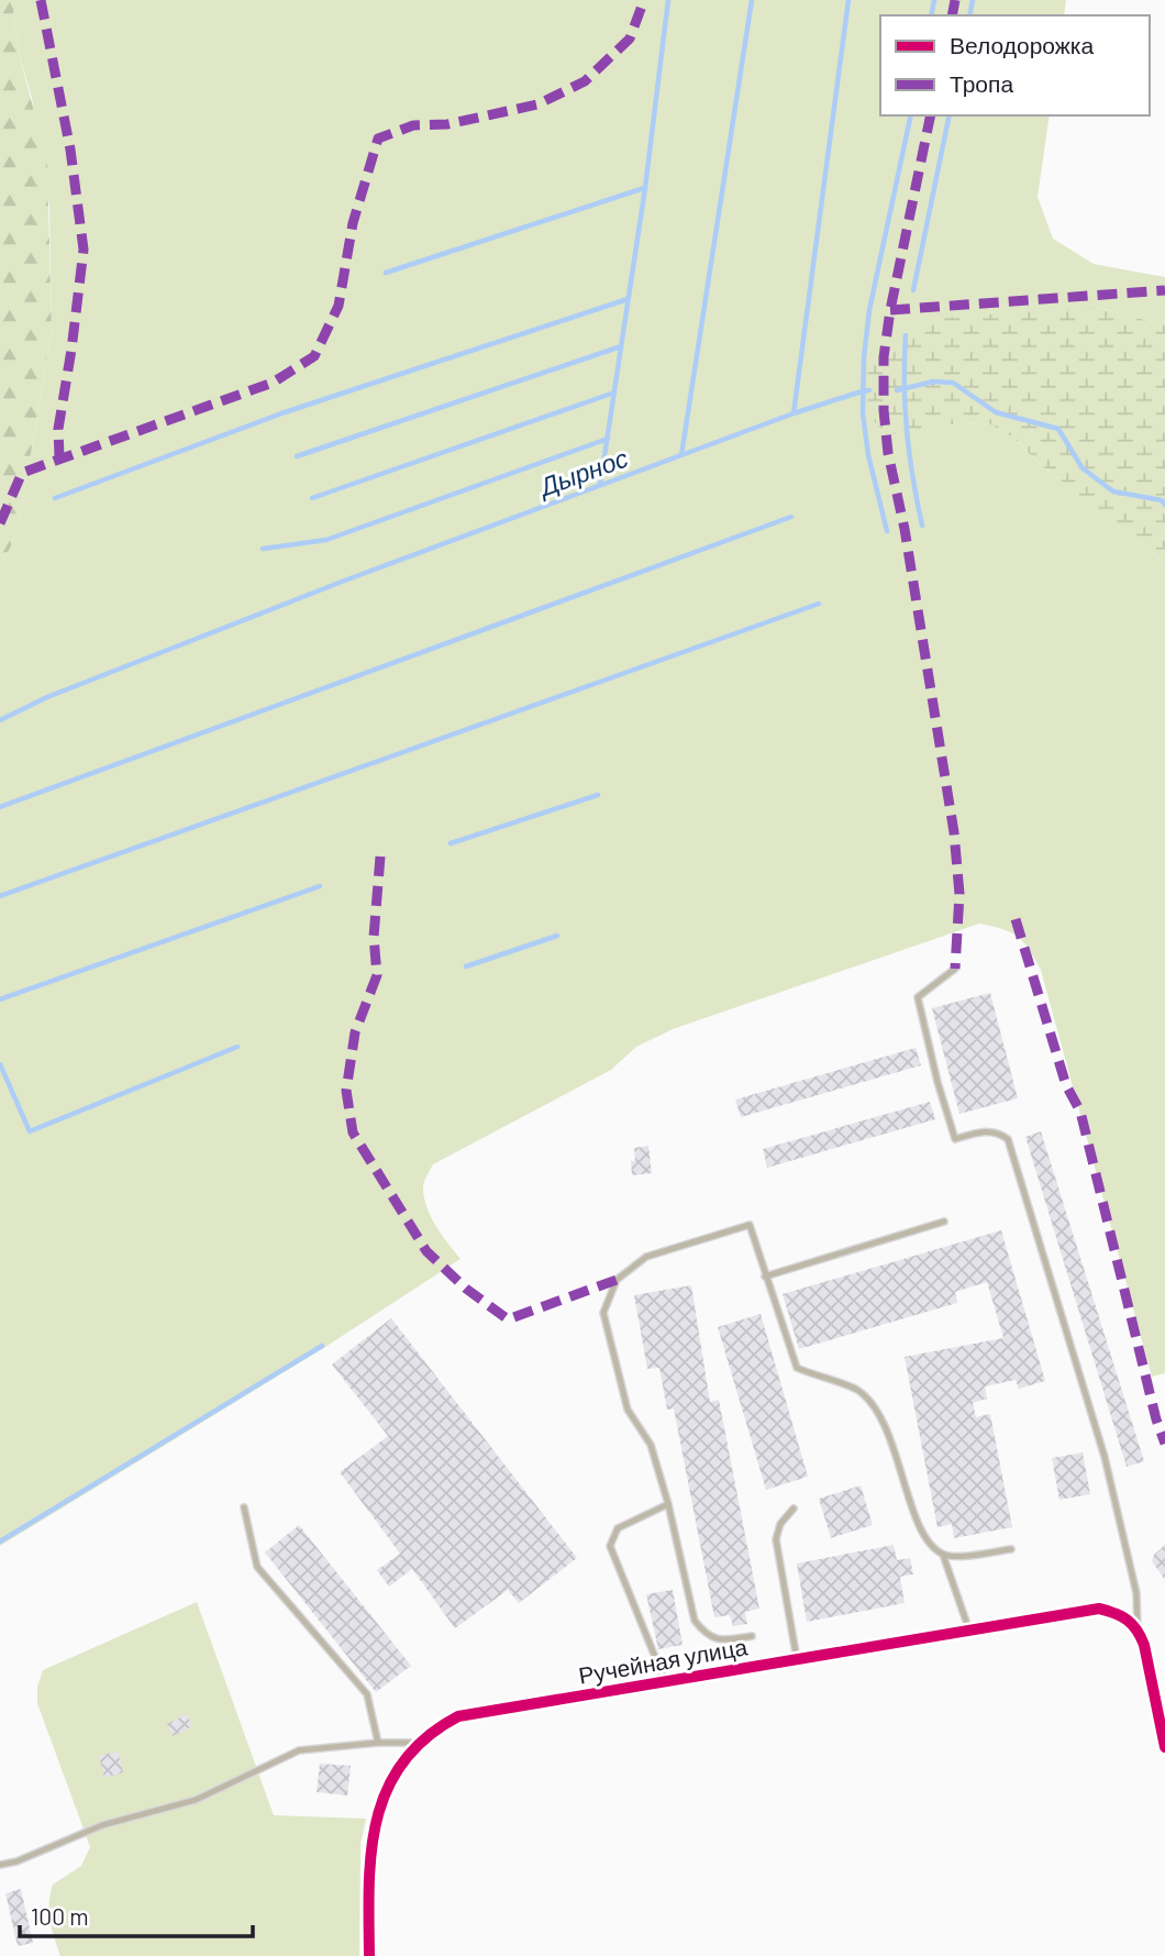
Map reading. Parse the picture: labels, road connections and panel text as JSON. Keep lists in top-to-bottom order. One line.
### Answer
{"streets":{"street":["Ручейная улица"]},"water":["Дырнос"],"legend":["Велодорожка","Тропа"],"scale_bar":"100 m"}
